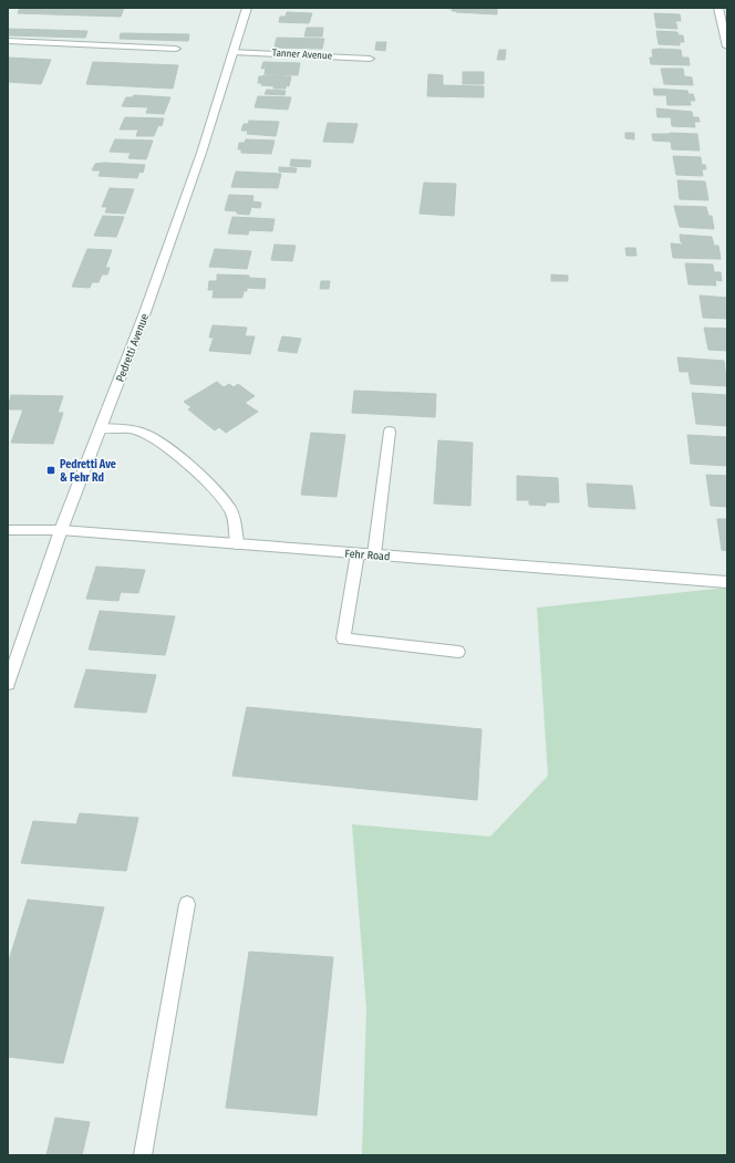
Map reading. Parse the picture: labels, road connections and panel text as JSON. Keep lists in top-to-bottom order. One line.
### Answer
{"streets":{"street":["Tanner Avenue","Pedretti Avenue","Fehr Road"]},"crossings":[["Tanner Avenue","Pedretti Avenue"],["Pedretti Avenue","Fehr Road"]],"places":{"transit":["Pedretti Ave & Fehr Rd"]}}
